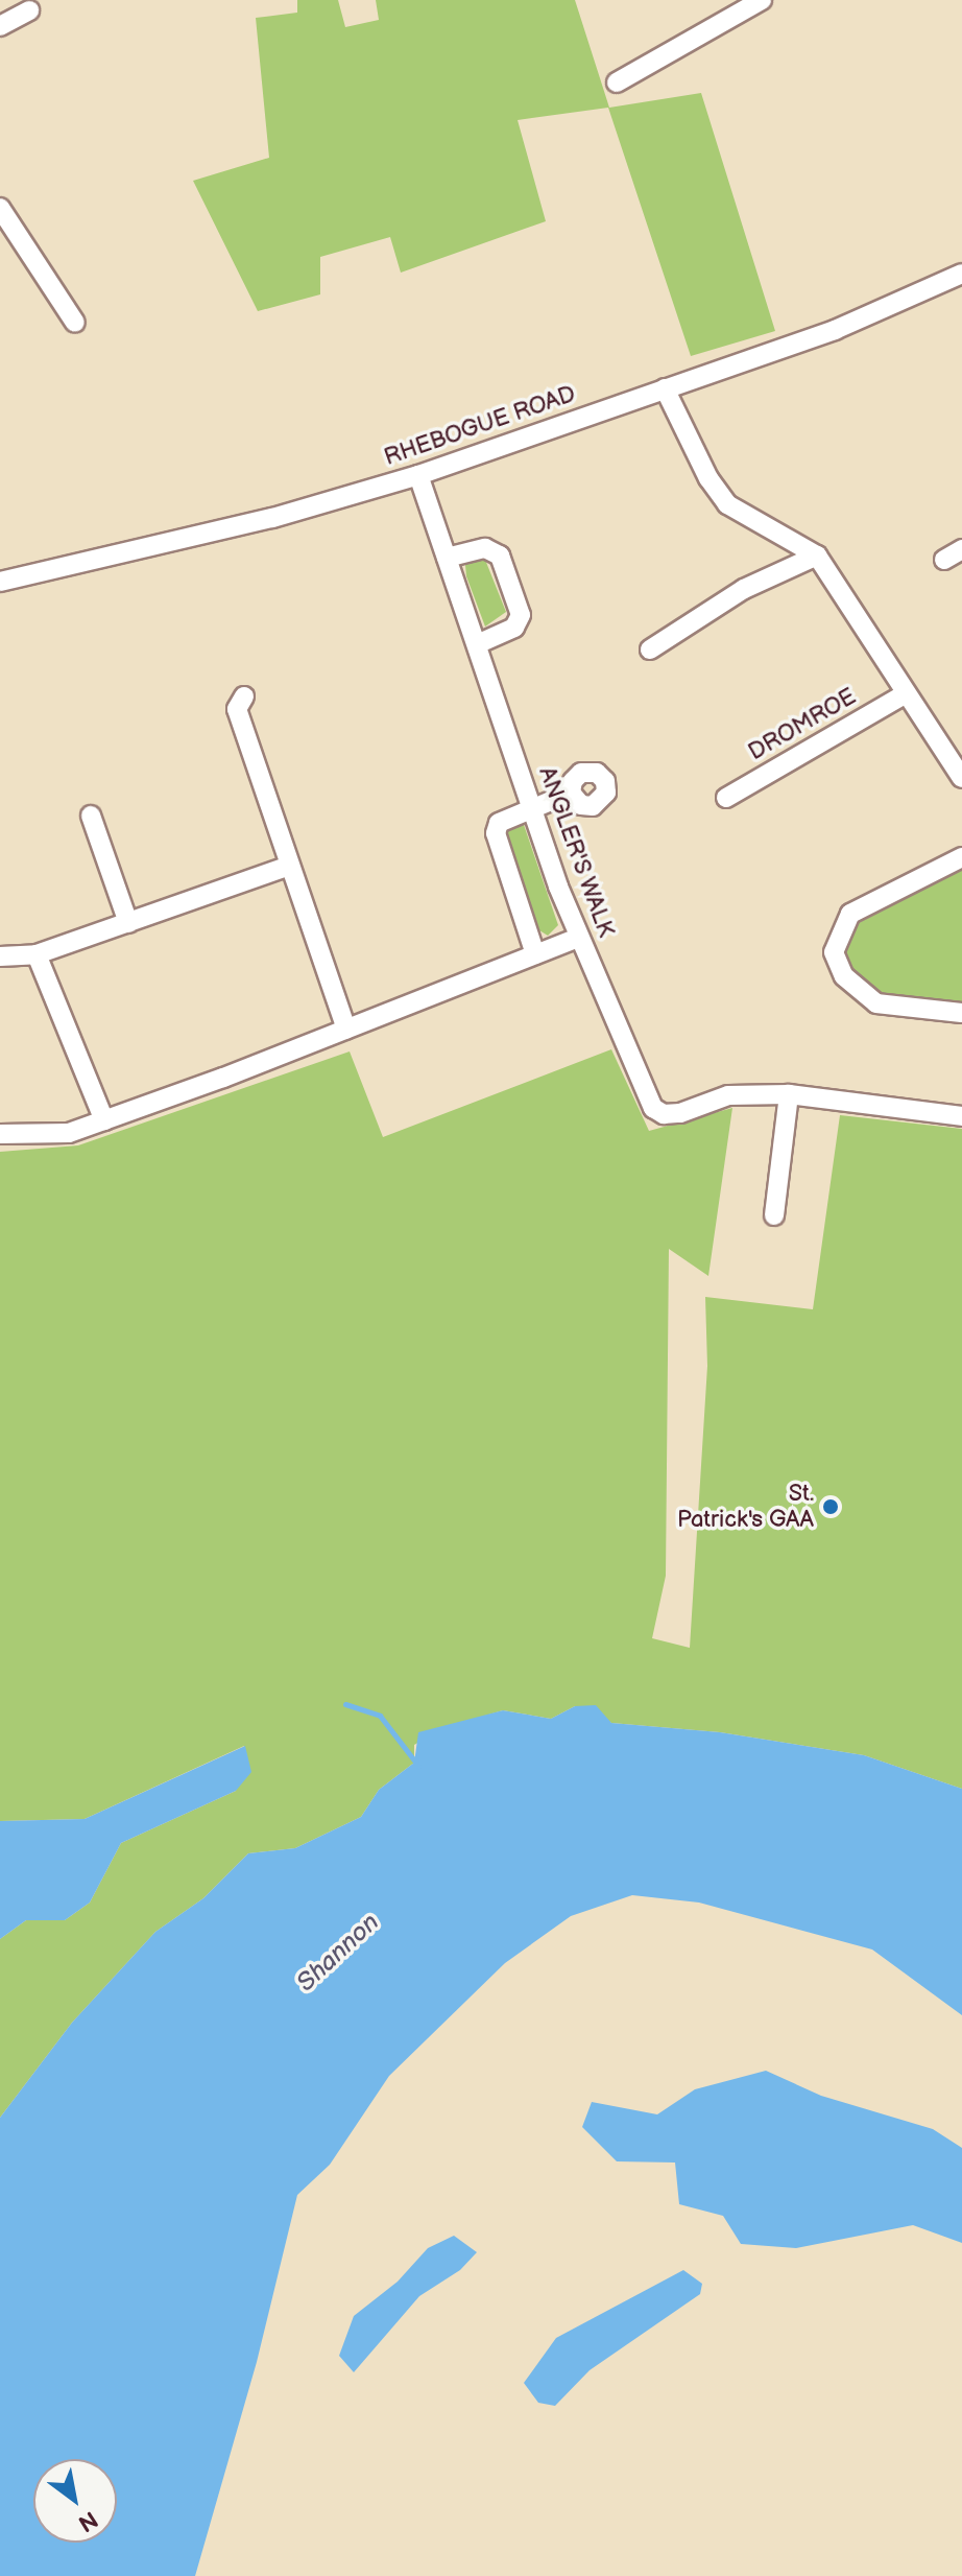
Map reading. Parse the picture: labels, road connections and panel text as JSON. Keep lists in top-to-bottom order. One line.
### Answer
{"streets":{"street":["RHEBOGUE ROAD","DROMROE","ANGLER'S WALK"]},"crossings":[["RHEBOGUE ROAD","ANGLER'S WALK"]],"water":["Shannon"],"places":["St. Patrick's GAA"],"north":"bottom right"}
